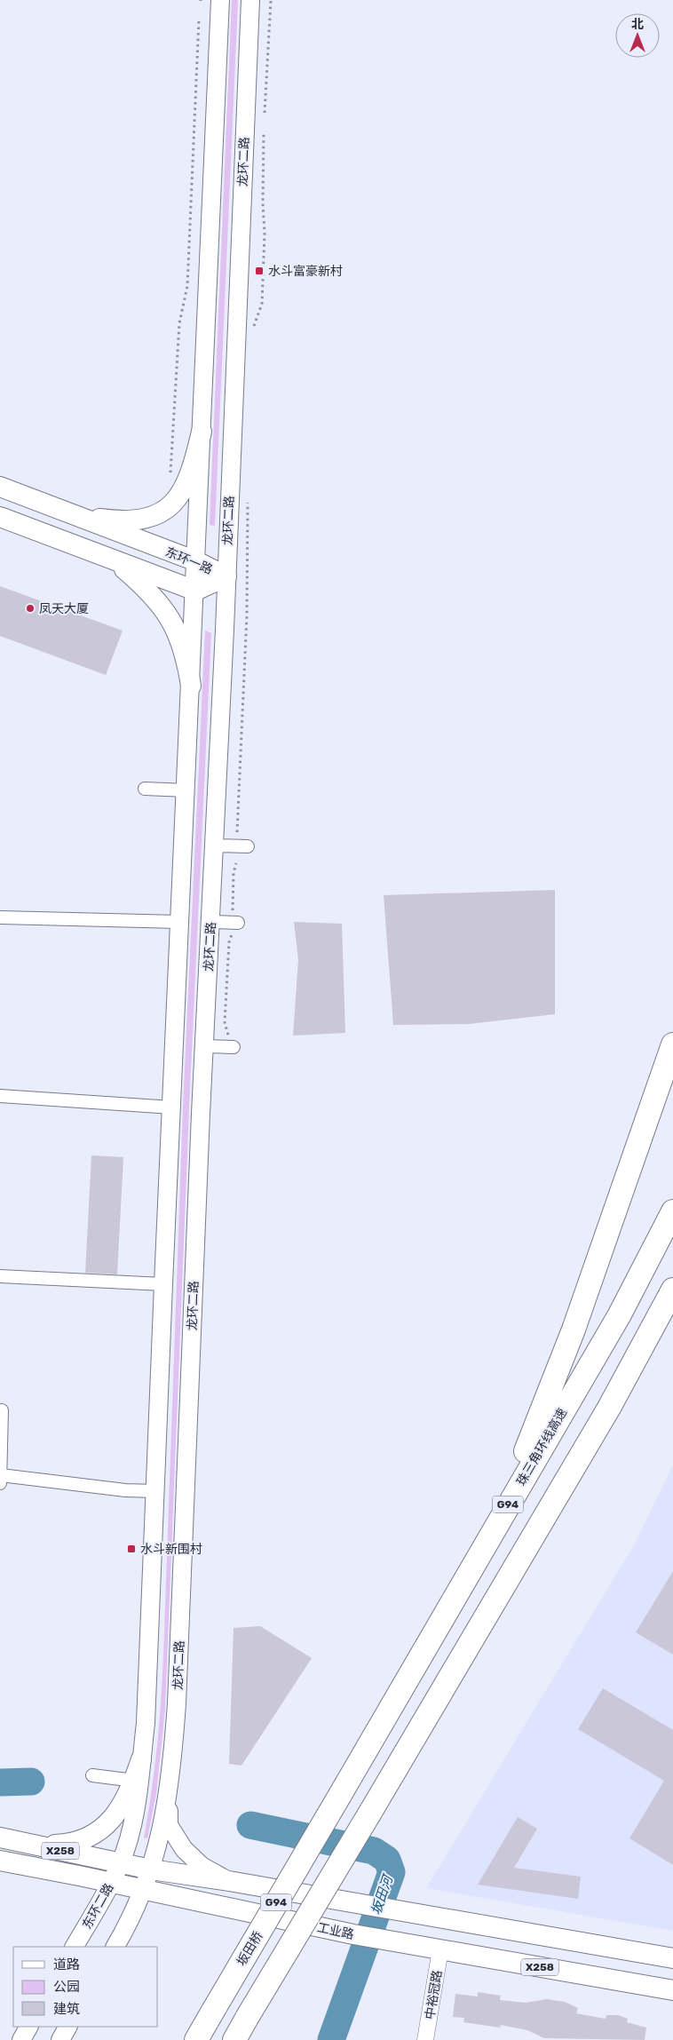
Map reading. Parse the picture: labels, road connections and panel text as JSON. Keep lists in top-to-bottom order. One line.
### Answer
{"streets":{"highway":["珠三角环线高速","G94","坂田桥"],"main road":["龙环二路","东环一路","X258","东环二路","工业路"],"street":["中裕冠路"]},"crossings":[["龙环二路","东环一路"],["龙环二路","X258"],["龙环二路","工业路"],["珠三角环线高速","坂田桥"],["X258","东环二路"],["东环二路","工业路"],["工业路","中裕冠路"]],"water":["坂田河"],"places":{"transit":["水斗富豪新村","水斗新围村"],"other":["凤天大厦"]},"legend":["道路","公园","建筑"],"north":"top"}
